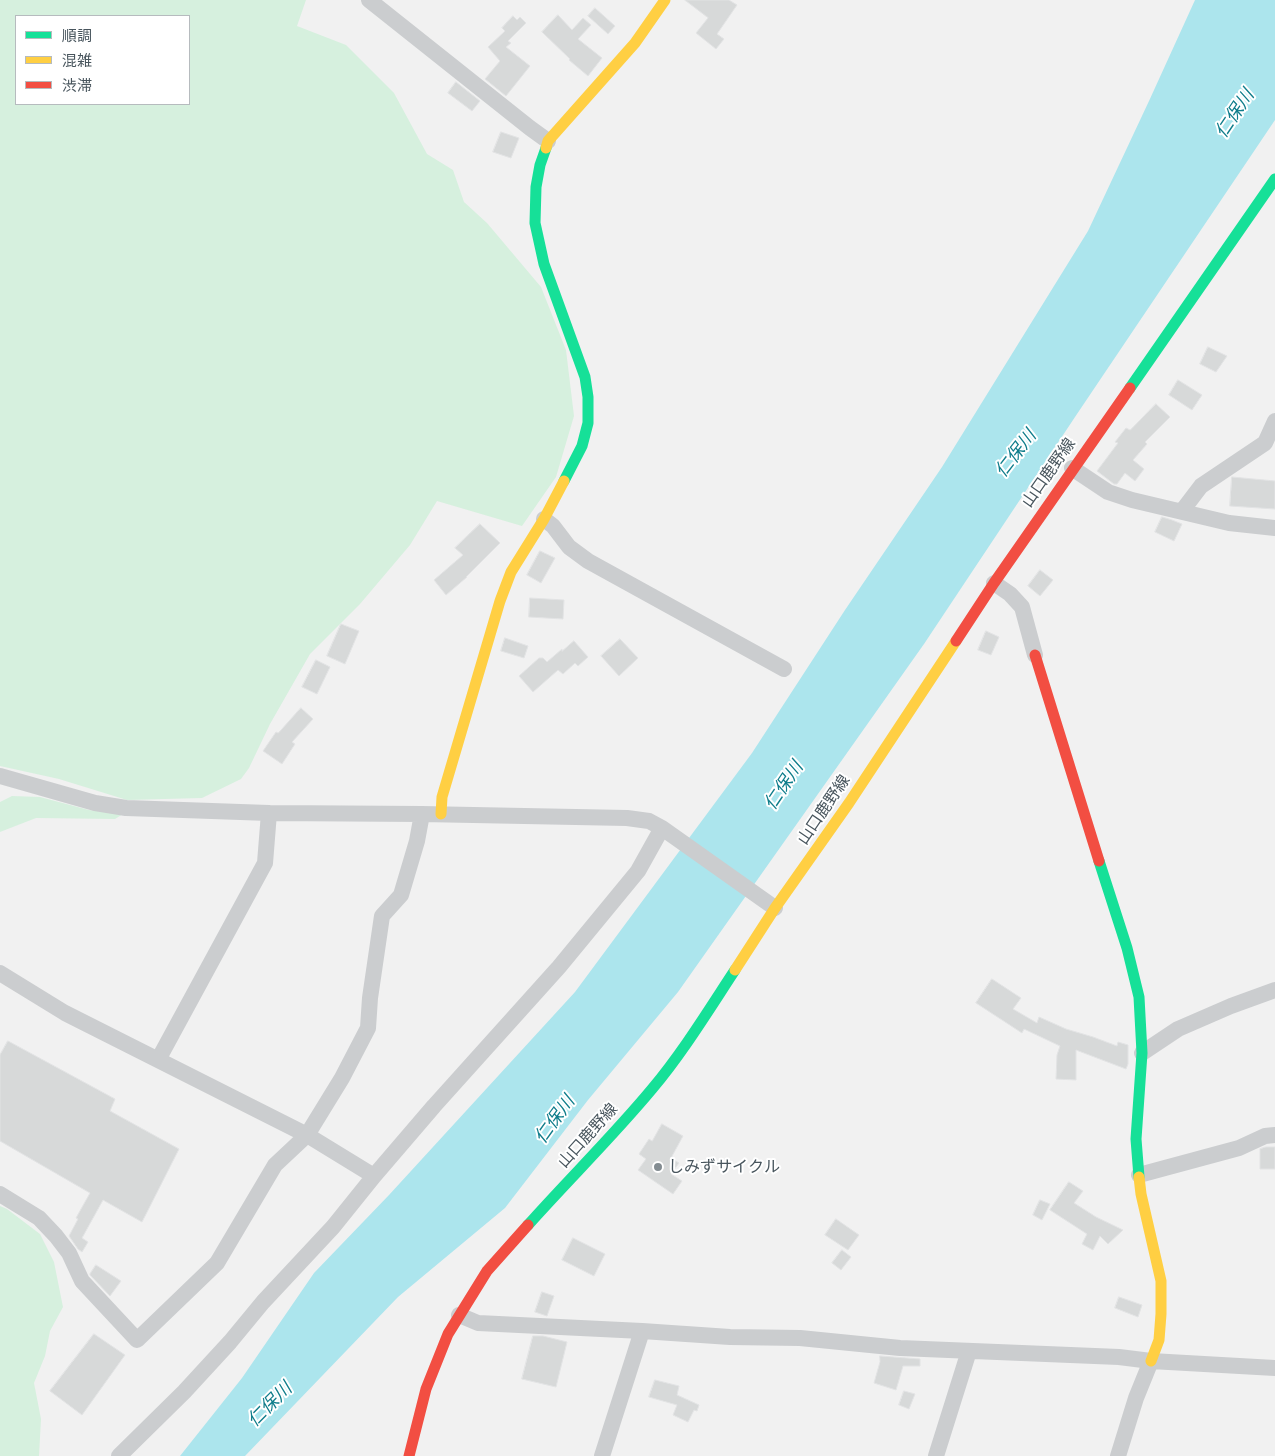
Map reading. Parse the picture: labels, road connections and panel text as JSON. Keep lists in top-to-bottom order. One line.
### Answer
{"streets":{"street":["山口鹿野線"]},"water":["仁保川"],"places":["しみずサイクル"],"legend":["順調","混雑","渋滞"]}
